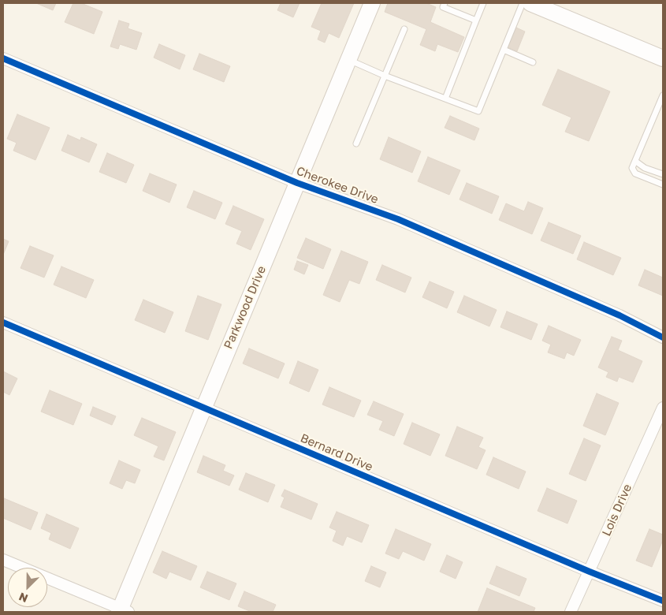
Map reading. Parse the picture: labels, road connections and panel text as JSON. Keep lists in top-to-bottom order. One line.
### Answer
{"streets":{"street":["Cherokee Drive","Parkwood Drive","Bernard Drive","Lois Drive"]},"crossings":[["Cherokee Drive","Parkwood Drive"],["Parkwood Drive","Bernard Drive"],["Bernard Drive","Lois Drive"]],"north":"bottom left"}
